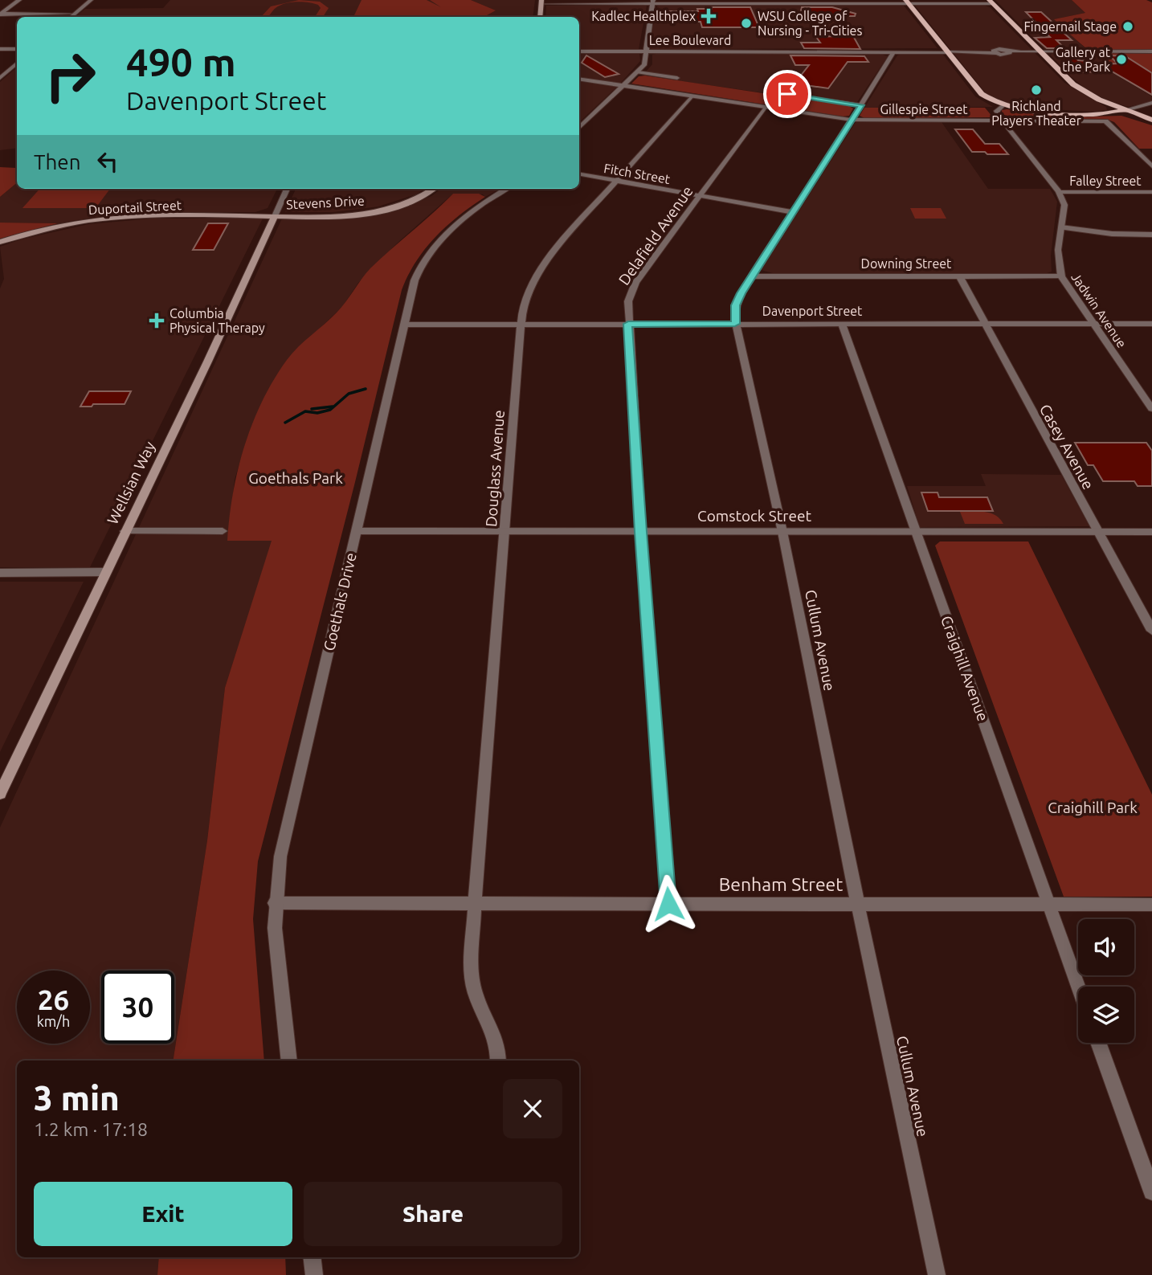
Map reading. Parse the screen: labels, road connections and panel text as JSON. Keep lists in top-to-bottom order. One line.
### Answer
{"streets":{"main road":["Stevens Drive","Duportail Street","Wellsian Way"],"street":["Lee Boulevard","Gillespie Street","Fitch Street","Falley Street","Delafield Avenue","Downing Street","Jadwin Avenue","Davenport Street","Casey Avenue","Douglass Avenue","Comstock Street","Goethals Drive","Cullum Avenue","Craighill Avenue","Benham Street"]},"crossings":[["Lee Boulevard","Cullum Avenue"],["Gillespie Street","Delafield Avenue"],["Gillespie Street","Douglass Avenue"],["Gillespie Street","Cullum Avenue"],["Fitch Street","Delafield Avenue"],["Fitch Street","Douglass Avenue"],["Fitch Street","Cullum Avenue"],["Falley Street","Jadwin Avenue"],["Stevens Drive","Duportail Street"],["Stevens Drive","Wellsian Way"],["Duportail Street","Wellsian Way"],["Delafield Avenue","Davenport Street"],["Delafield Avenue","Comstock Street"],["Delafield Avenue","Benham Street"],["Downing Street","Jadwin Avenue"],["Downing Street","Casey Avenue"],["Downing Street","Cullum Avenue"],["Jadwin Avenue","Davenport Street"],["Davenport Street","Casey Avenue"],["Davenport Street","Douglass Avenue"],["Davenport Street","Goethals Drive"],["Davenport Street","Cullum Avenue"],["Davenport Street","Craighill Avenue"],["Casey Avenue","Comstock Street"],["Douglass Avenue","Comstock Street"],["Douglass Avenue","Benham Street"],["Comstock Street","Goethals Drive"],["Comstock Street","Cullum Avenue"],["Comstock Street","Craighill Avenue"],["Goethals Drive","Benham Street"],["Cullum Avenue","Benham Street"],["Craighill Avenue","Benham Street"]],"parks":["Goethals Park","Craighill Park"],"places":{"health":["Kadlec Healthplex","Columbia Physical Therapy"],"other":["WSU College of Nursing - Tri-Cities","Fingernail Stage","Gallery at the Park","Richland Players Theater"]},"page":{"turn":["490 m","Davenport Street"],"then":"Then","speed":"26 km/h","limit":"30","heading":["3 min","1.2 km · 17:18"],"buttons":["Exit","Share"]}}
